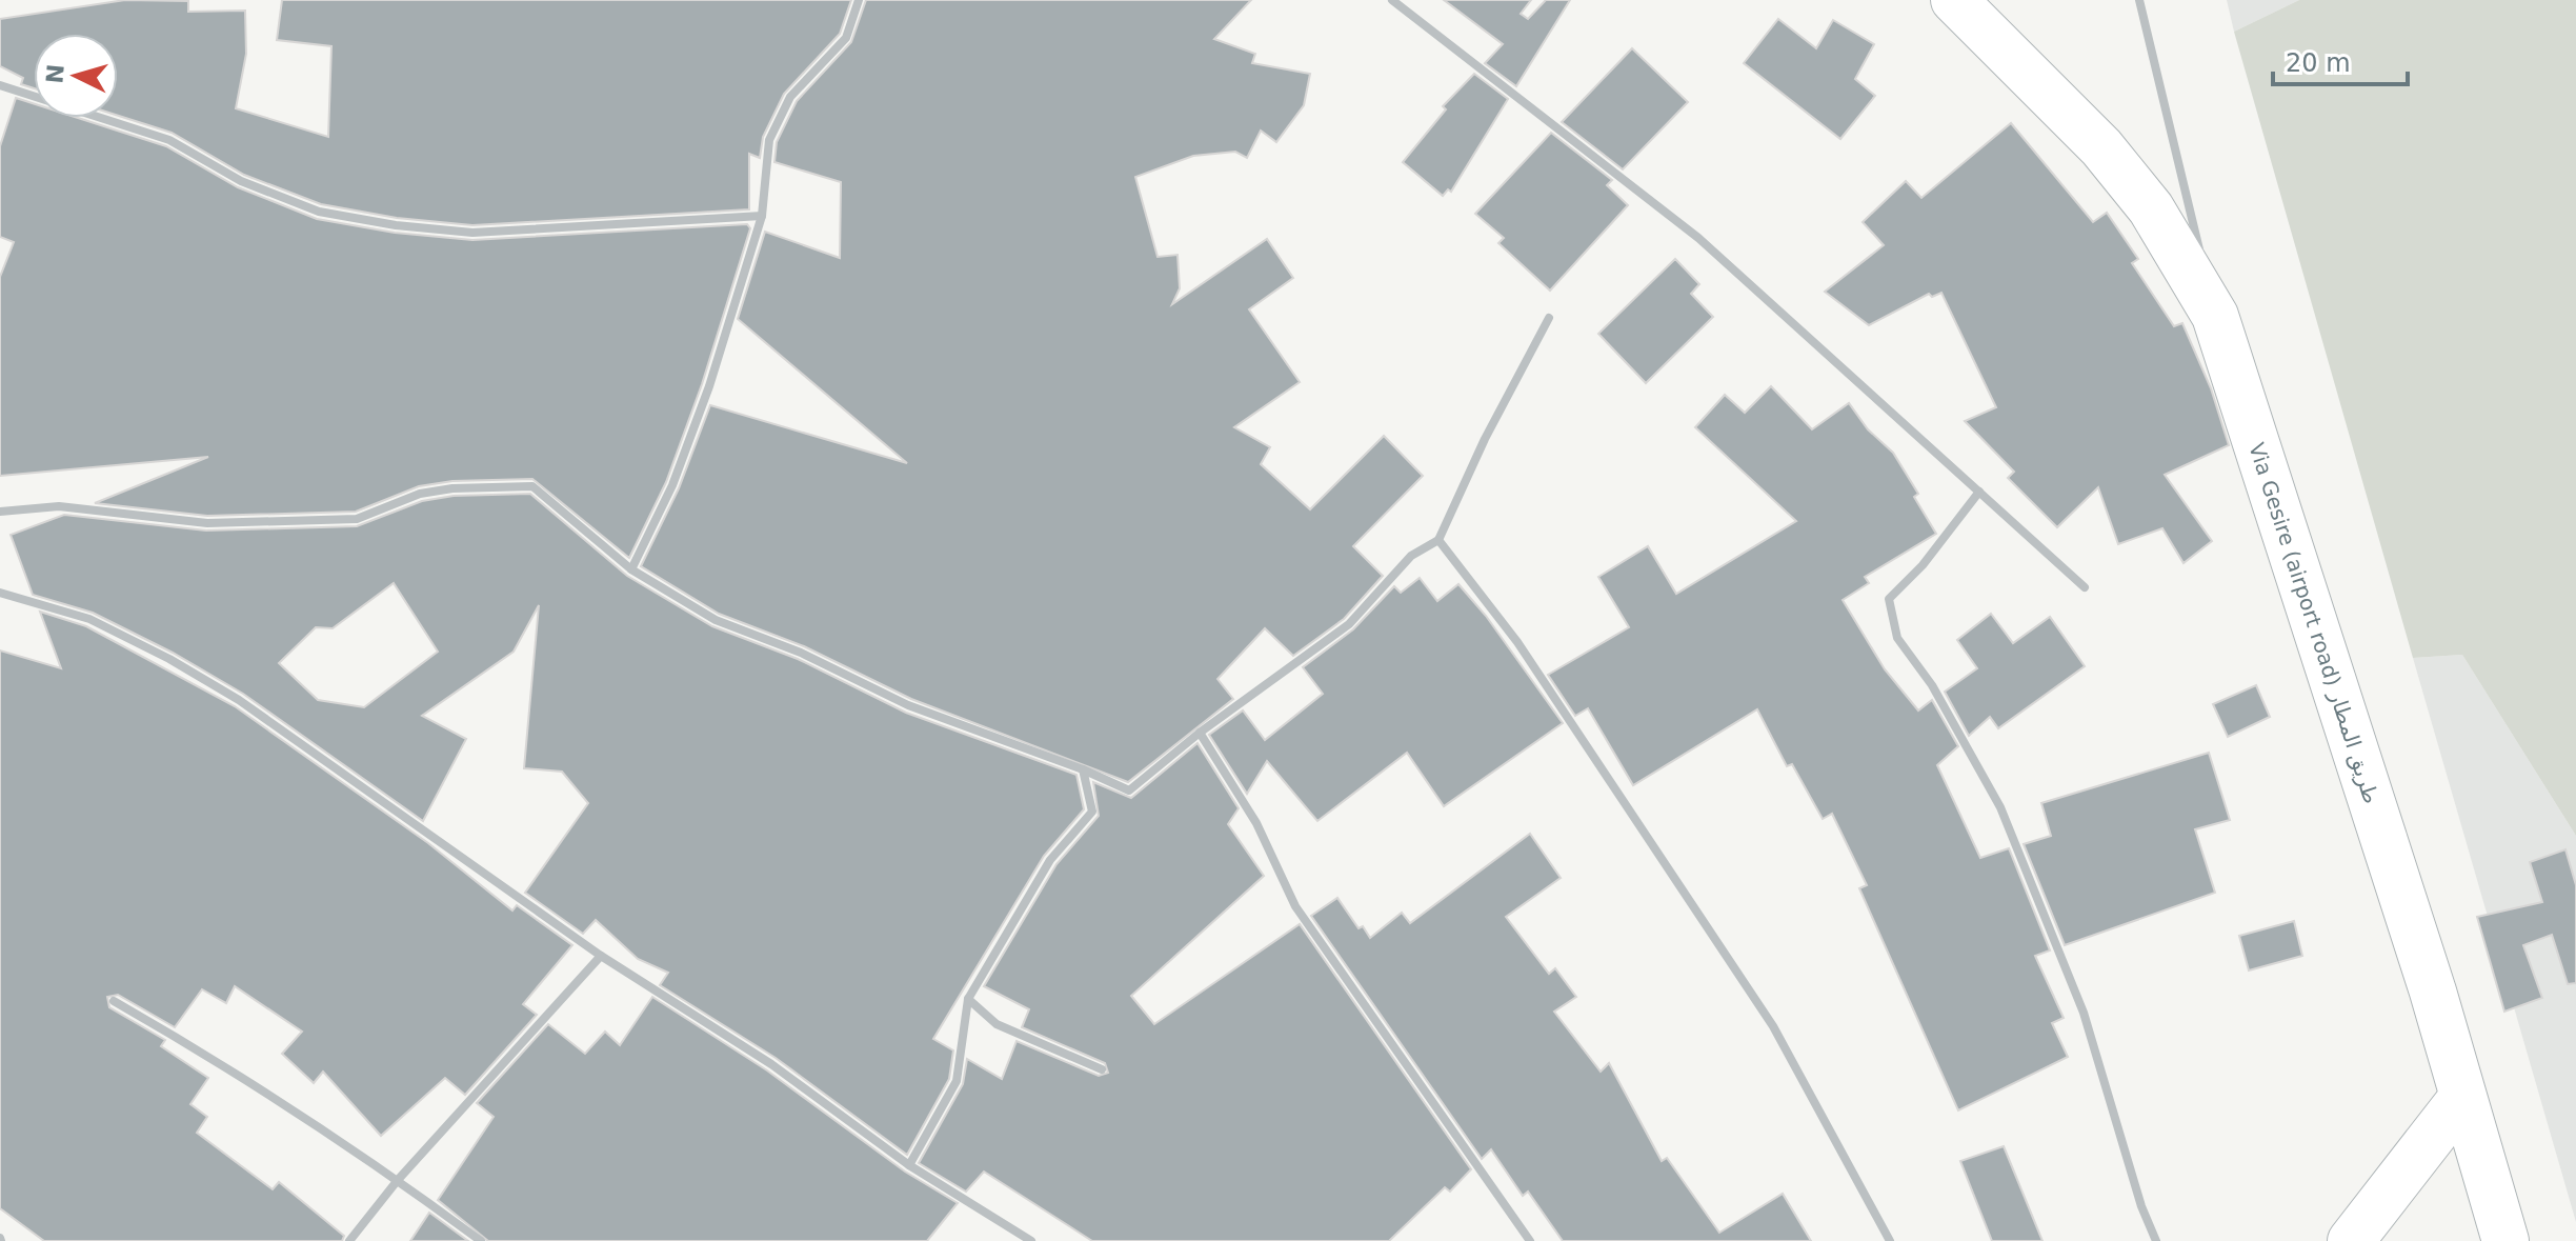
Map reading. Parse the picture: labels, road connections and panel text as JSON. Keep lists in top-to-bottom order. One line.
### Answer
{"streets":{"main road":["Via Gesire (airport road) طريق المطار"]},"scale_bar":"20 m","north":"left"}
